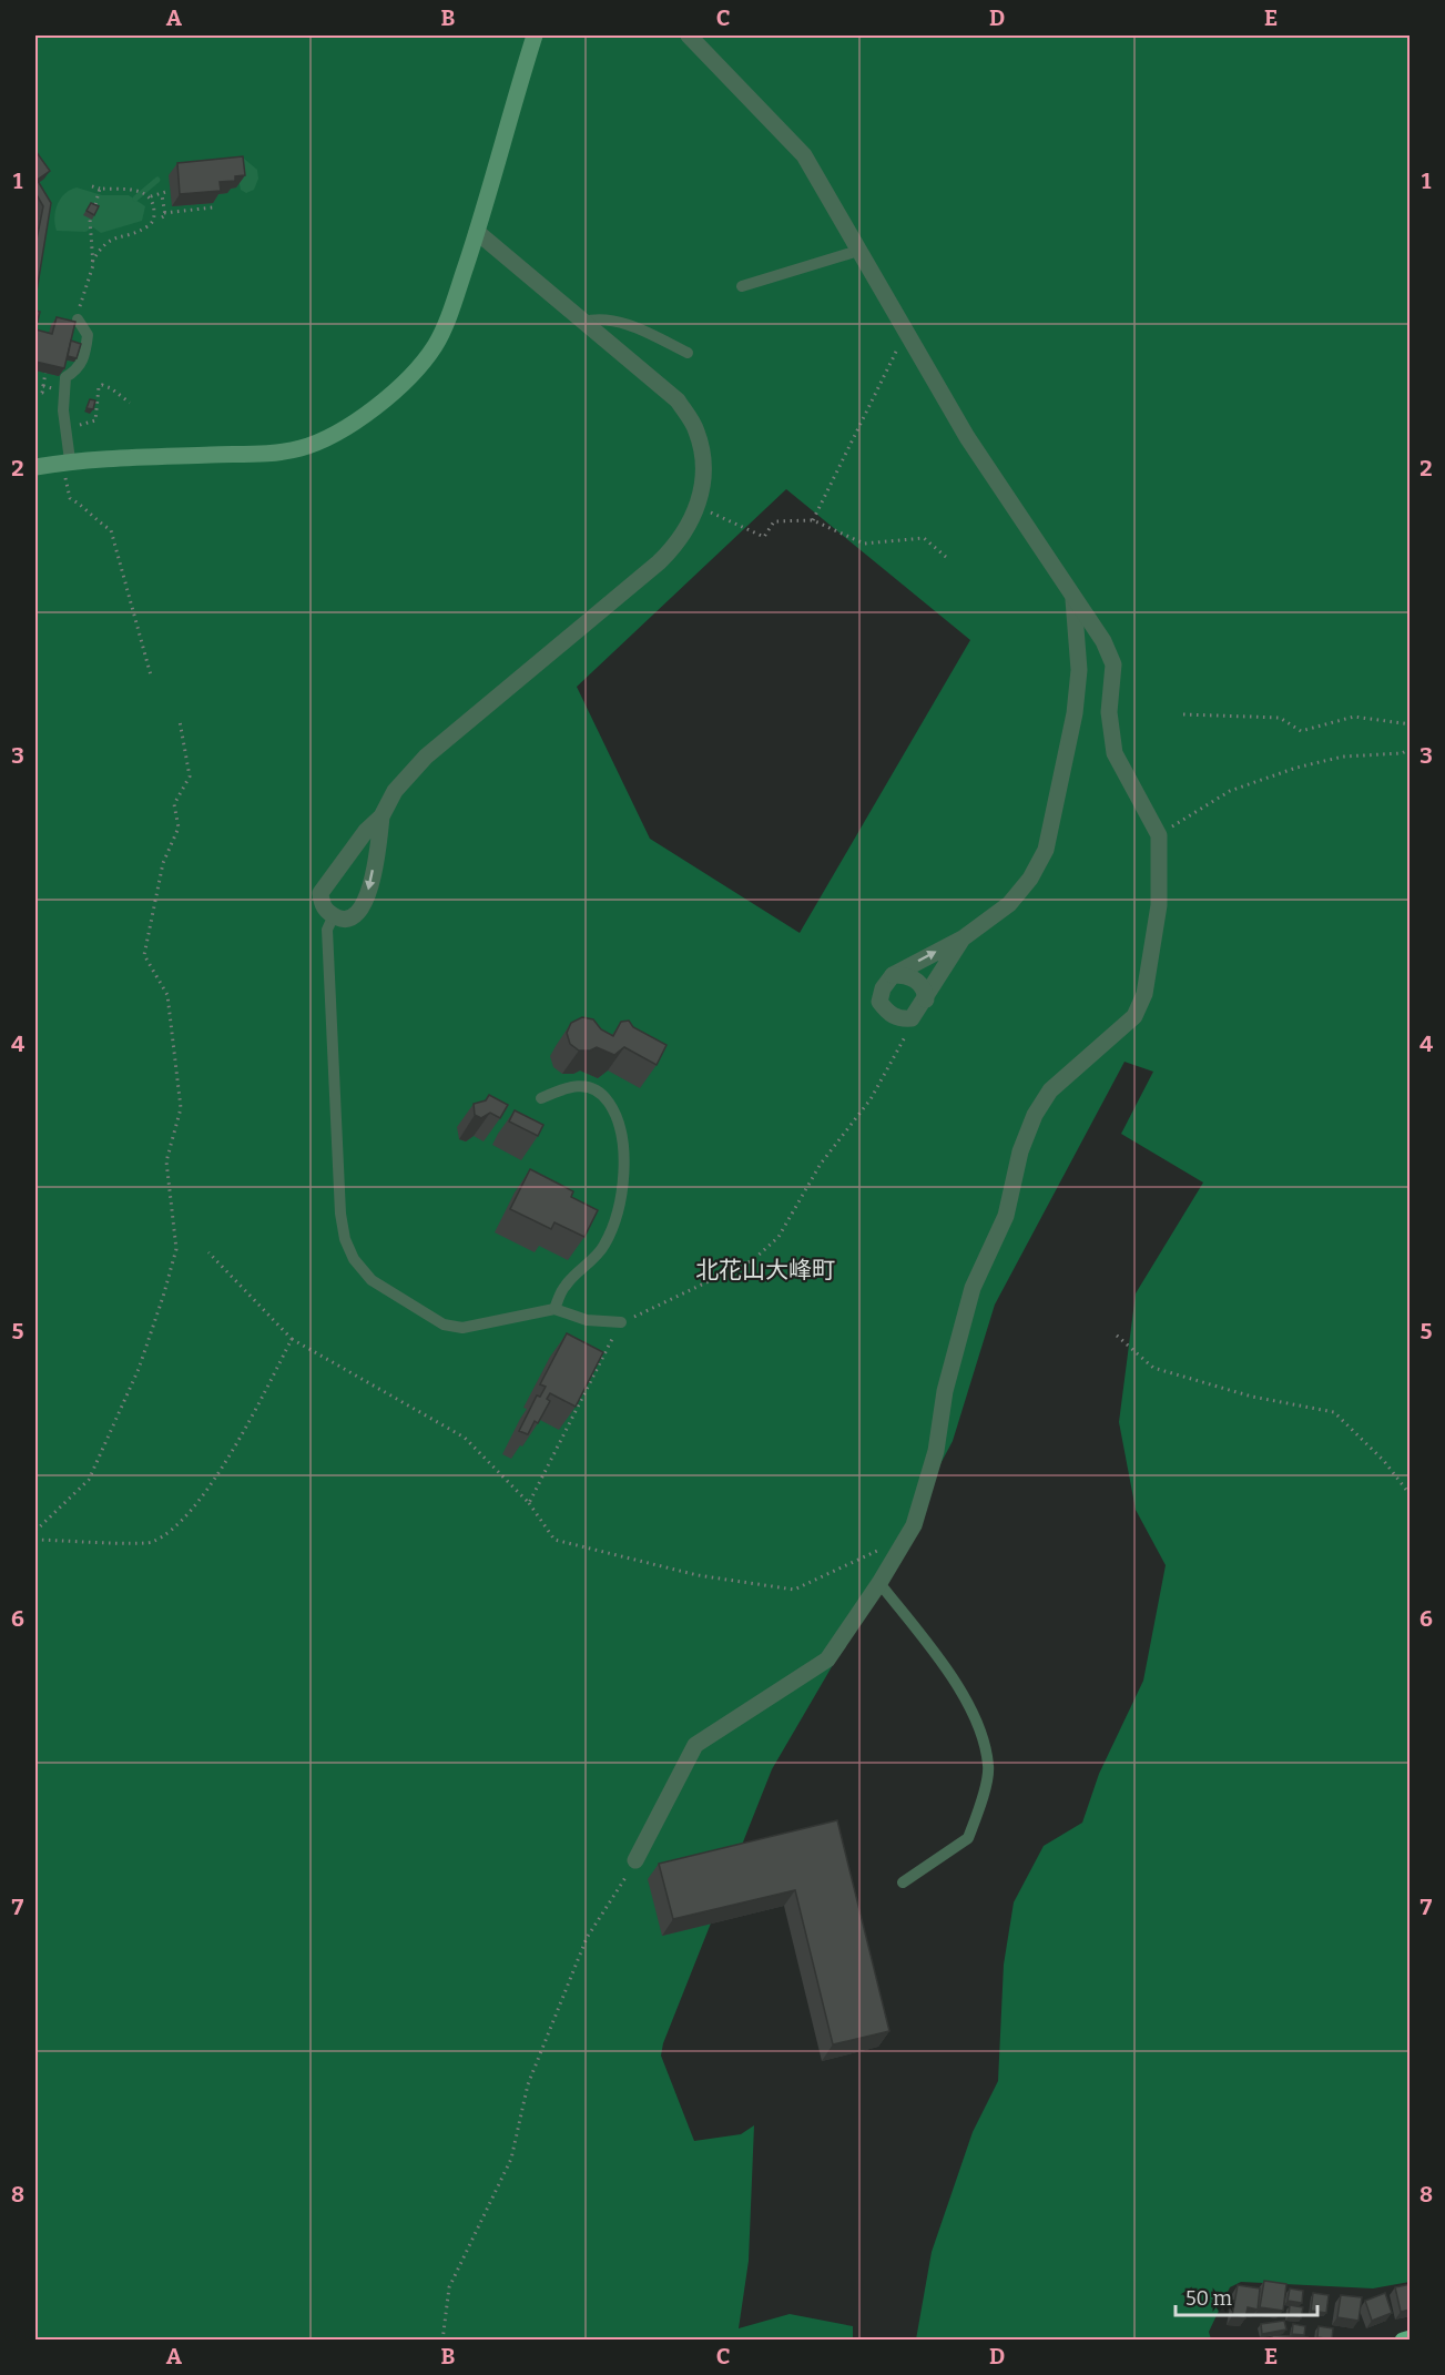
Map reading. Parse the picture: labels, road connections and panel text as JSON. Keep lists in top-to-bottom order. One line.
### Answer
{"districts":["北花山大峰町"],"scale_bar":"50 m","grid":{"columns":["A","B","C","D","E"],"rows":["1","2","3","4","5","6","7","8"]}}
